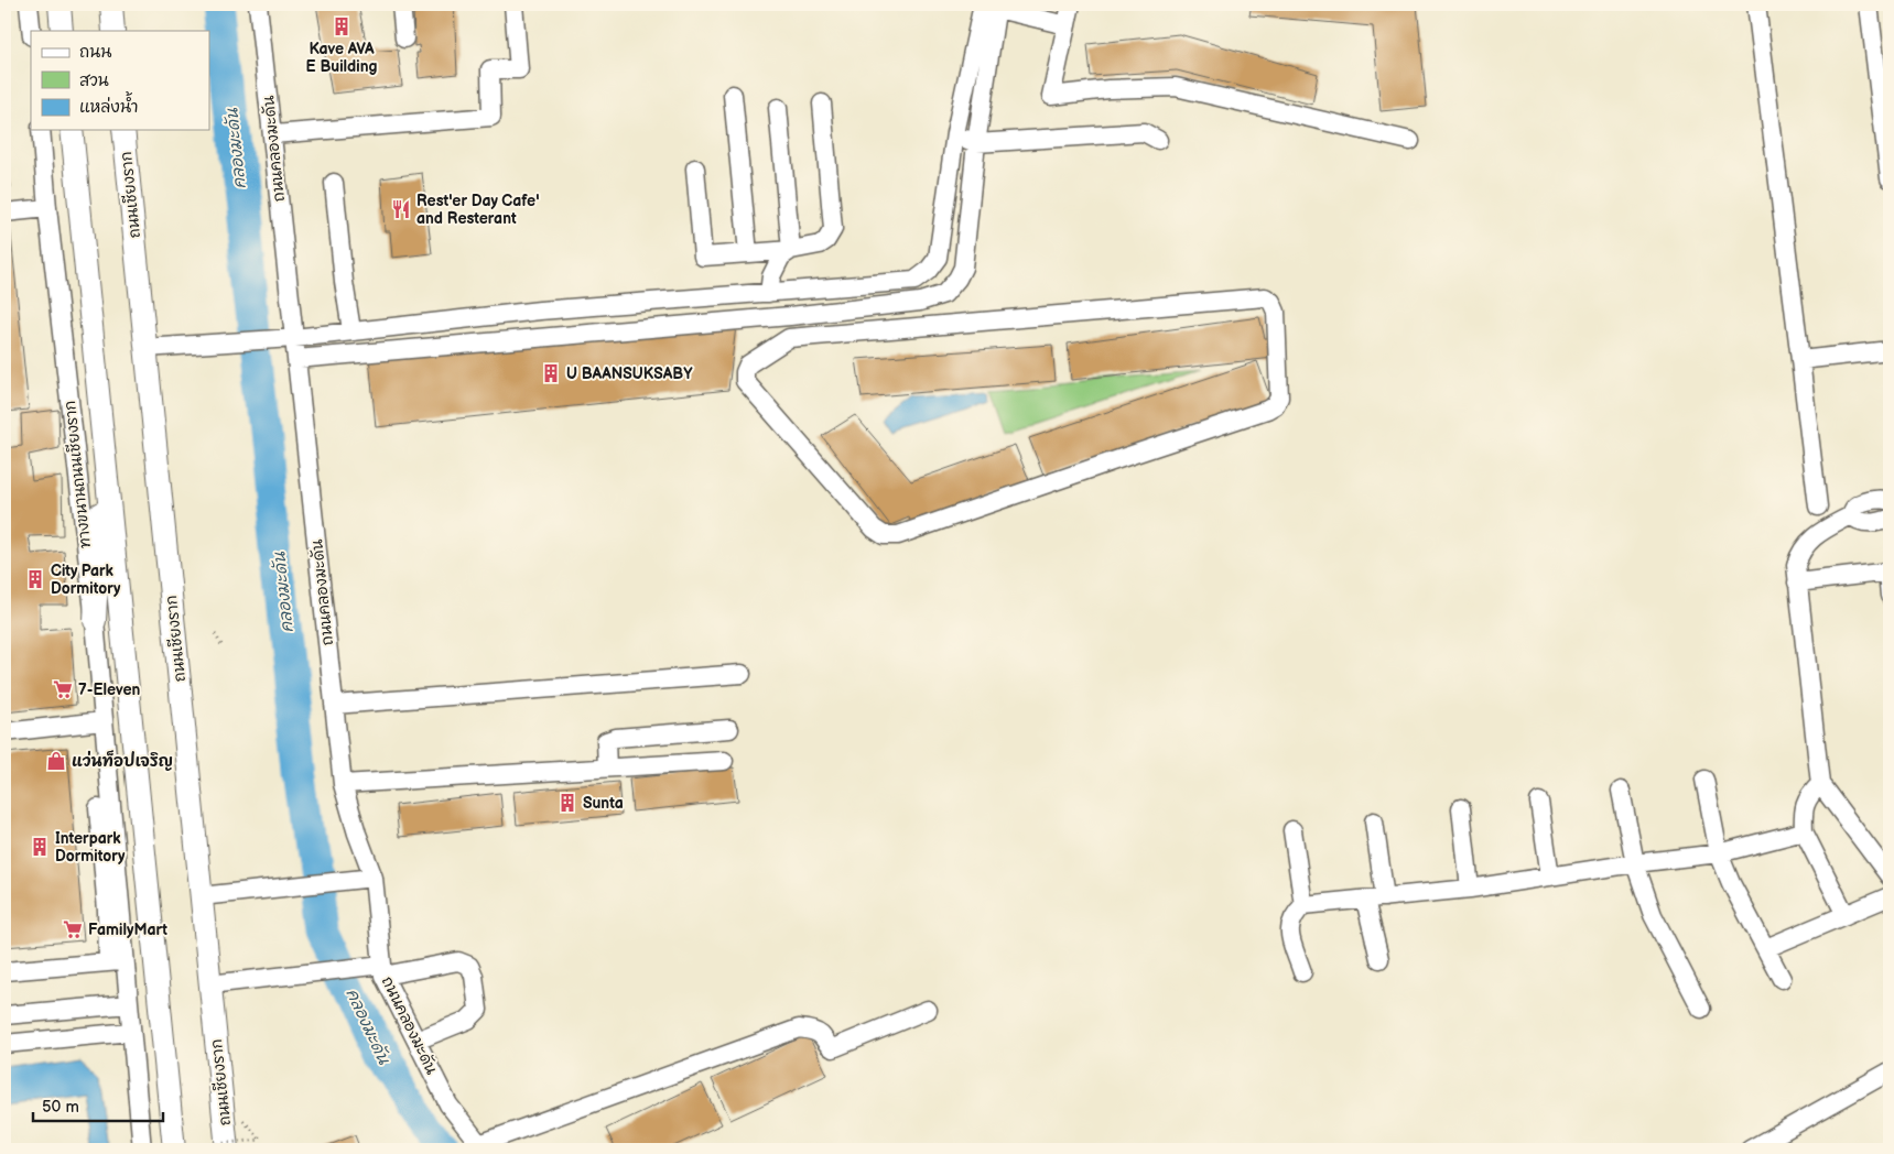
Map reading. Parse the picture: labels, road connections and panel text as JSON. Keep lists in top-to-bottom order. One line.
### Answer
{"streets":{"main road":["ถนนเชียงราก"],"street":["ถนนคลองมะดัน","ทางขนานถนนเชียงราก"]},"water":["คลองมะดัน"],"places":{"building":["Kave AVA E Building","U BAANSUKSABY","City Park Dormitory","Sunta","Interpark Dormitory"],"restaurant":["Rest'er Day Cafe' and Resterant"],"supermarket":["7-Eleven","FamilyMart"],"shop":["แว่นท็อปเจริญ"]},"legend":["ถนน","สวน","แหล่งน้ำ"],"scale_bar":"50 m"}
